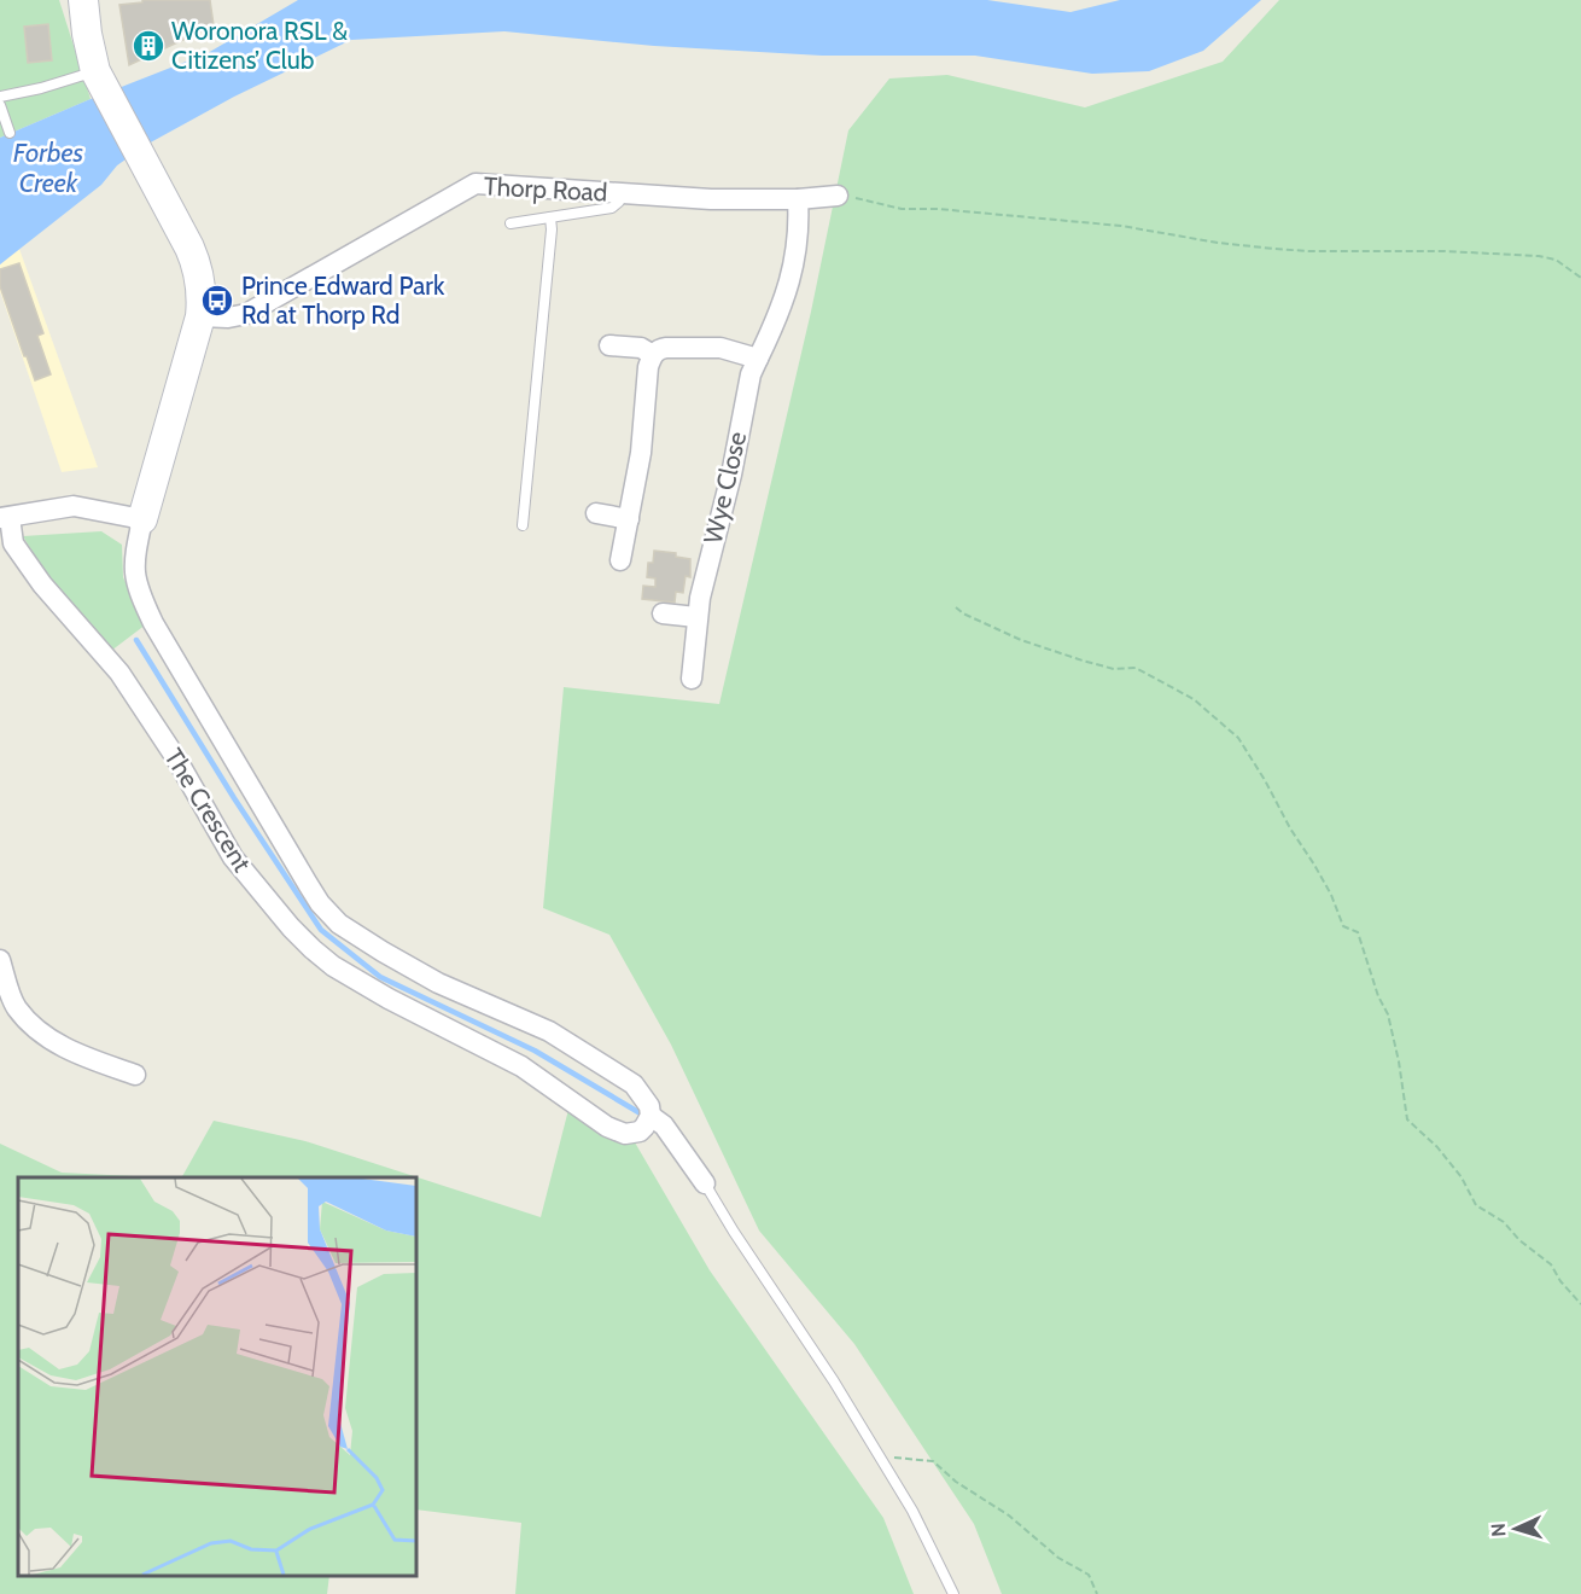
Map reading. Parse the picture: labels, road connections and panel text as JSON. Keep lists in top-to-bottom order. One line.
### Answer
{"streets":{"street":["Thorp Road","Wye Close","The Crescent"]},"crossings":[["Thorp Road","Wye Close"]],"water":["Forbes Creek"],"places":{"building":["Woronora RSL & Citizens’ Club"],"bus stop":["Prince Edward Park Rd at Thorp Rd"]},"north":"left"}
